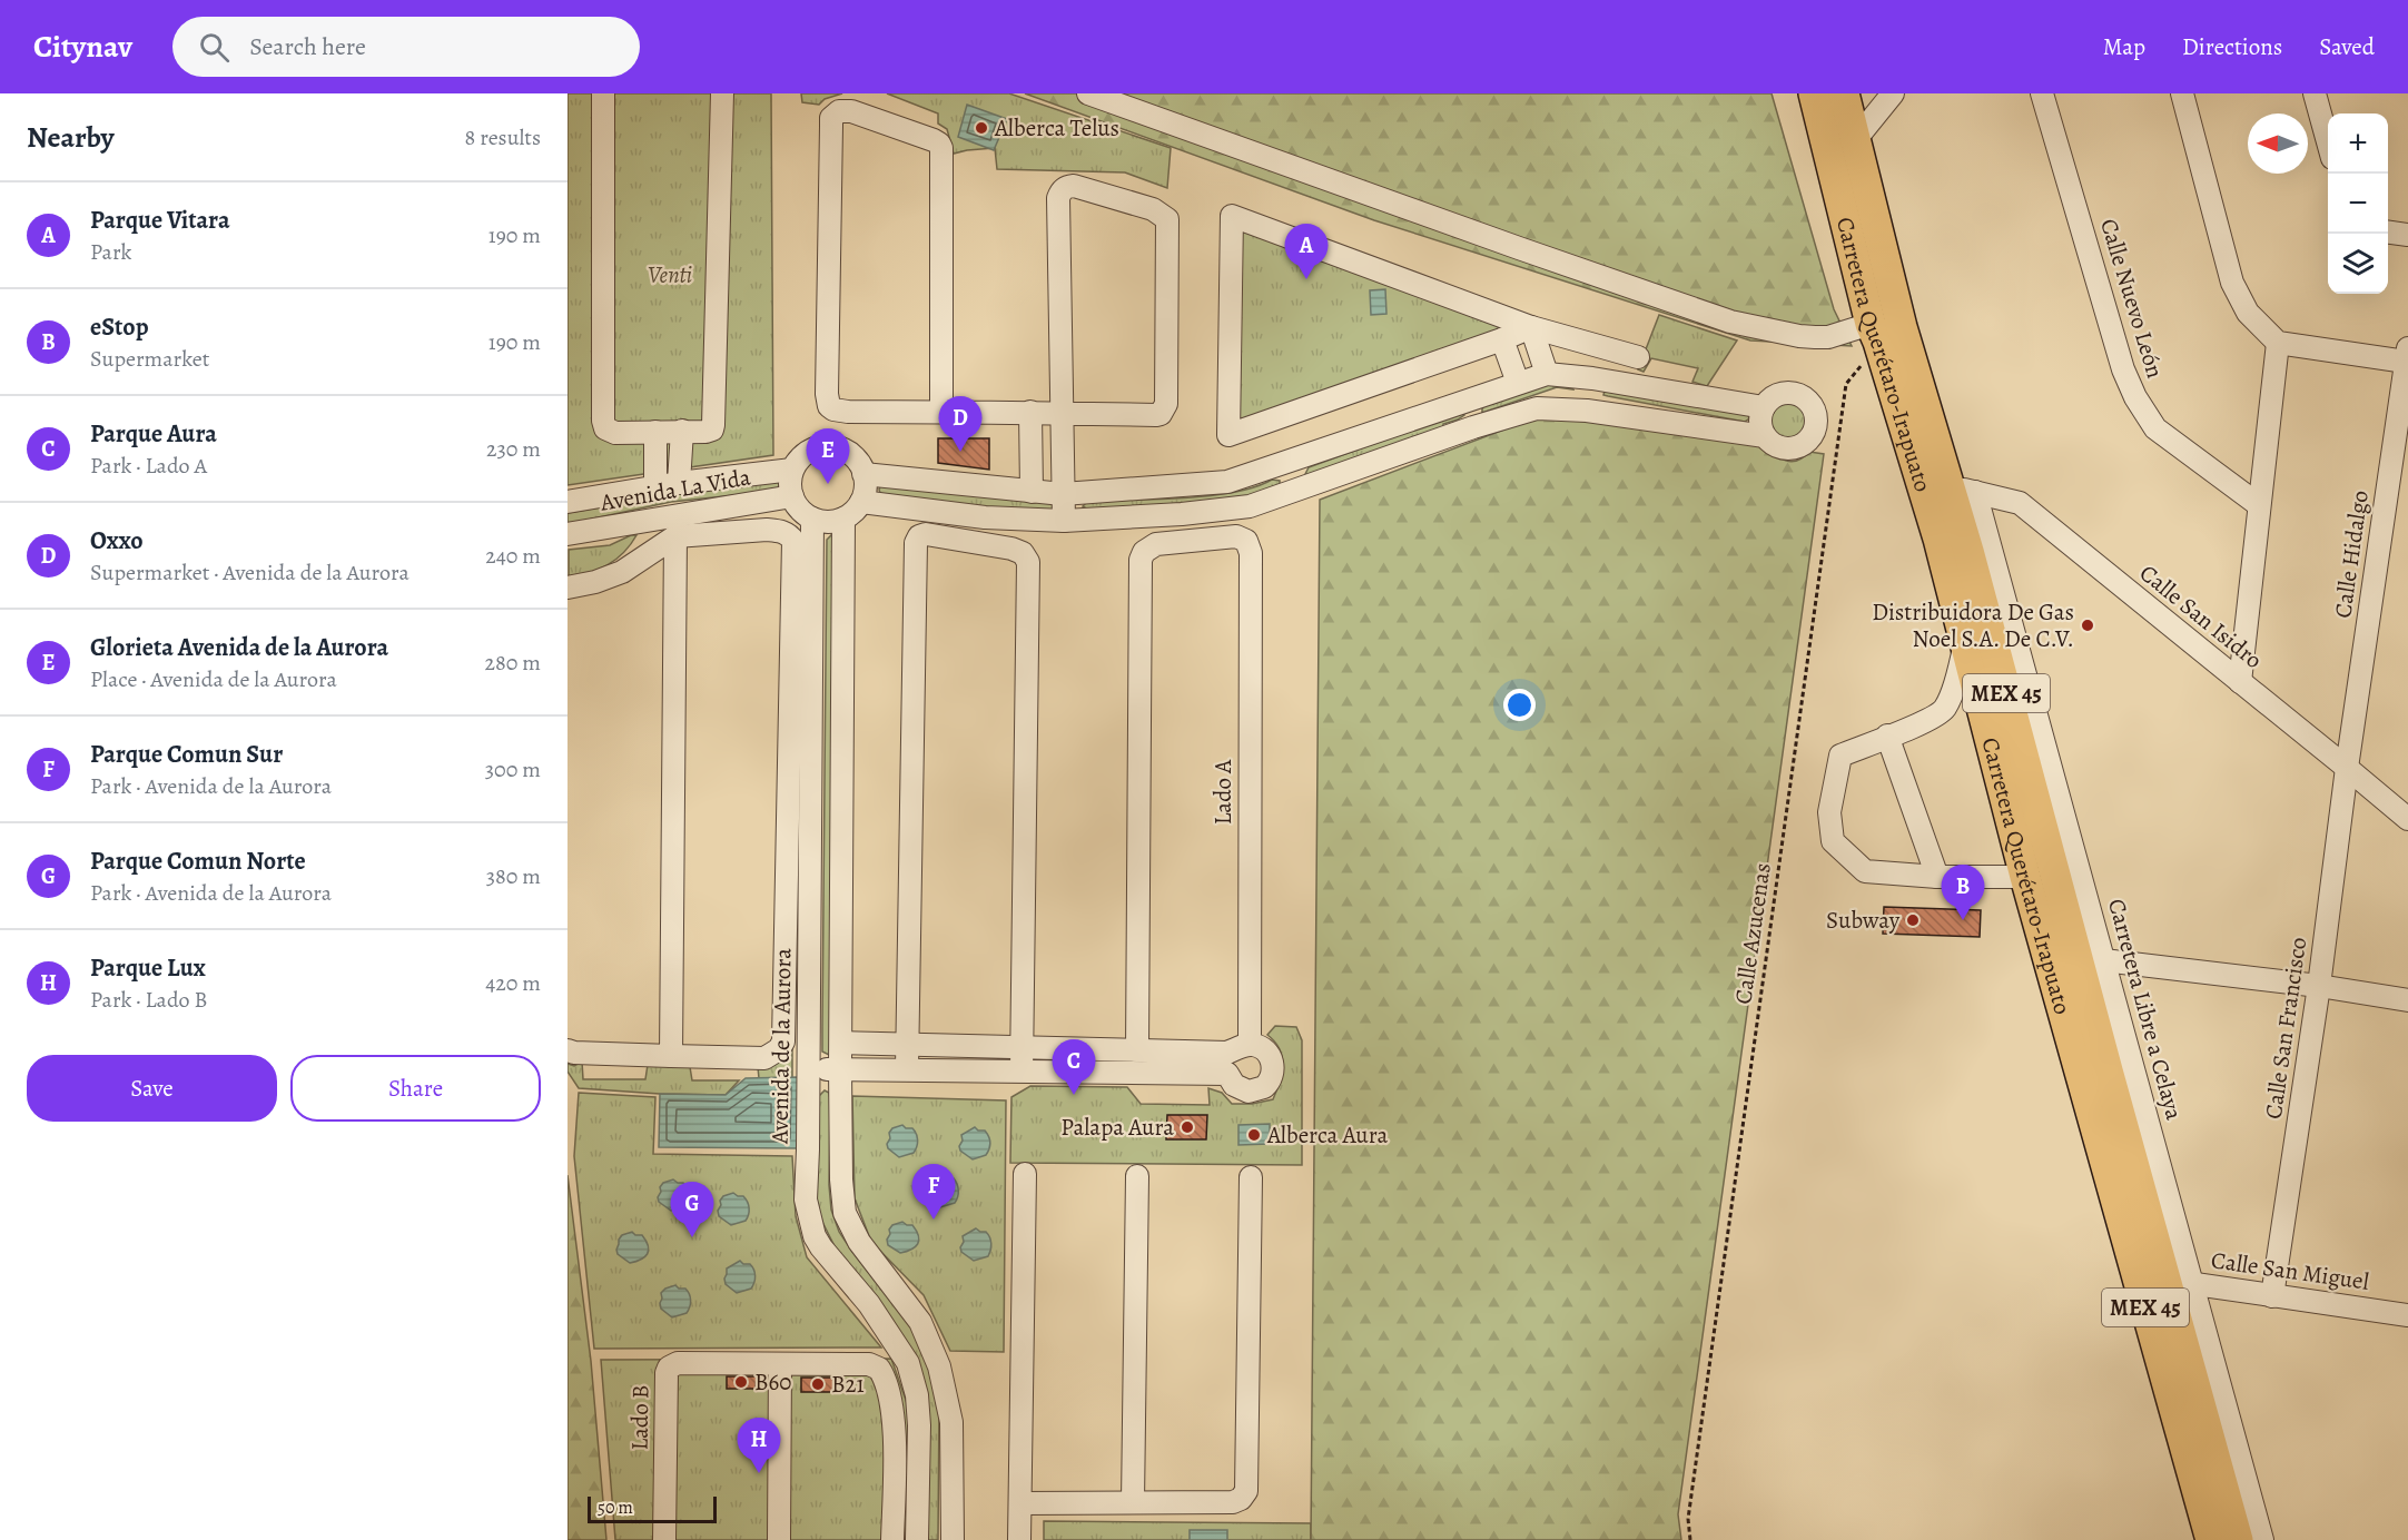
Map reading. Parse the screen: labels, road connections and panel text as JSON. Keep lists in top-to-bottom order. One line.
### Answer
{"streets":{"highway":["Carretera Querétaro-Irapuato","MEX 45"],"street":["Calle Nuevo León","Avenida La Vida","Calle Hidalgo","Calle San Isidro","Lado A","Calle San Francisco","Avenida de la Aurora","Calle San Miguel","Lado B"],"path":["Calle Azucenas"]},"crossings":[["Carretera Querétaro-Irapuato","Calle Azucenas"],["Avenida La Vida","Avenida de la Aurora"],["Calle Hidalgo","Calle San Isidro"],["Calle Hidalgo","Calle San Francisco"],["Calle San Isidro","MEX 45"],["Calle San Isidro","Calle San Francisco"],["MEX 45","Calle San Miguel"],["Calle San Francisco","Calle San Miguel"]],"parks":["Venti"],"places":["Alberca Telus","Distribuidora De Gas Noel S.A. De C.V.","Subway","Palapa Aura","Alberca Aura","B60","B21"],"scale_bar":"50 m","north":"left","page":{"header":"Citynav","search":"Search here","nav":["Map","Directions","Saved"],"heading":["Nearby","8 results"],"map_buttons":["+","−"],"list":[{"mark":"A","name":"Parque Vitara","note":"Park","value":"190 m"},{"mark":"B","name":"eStop","note":"Supermarket","value":"190 m"},{"mark":"C","name":"Parque Aura","note":"Park · Lado A","value":"230 m"},{"mark":"D","name":"Oxxo","note":"Supermarket · Avenida de la Aurora","value":"240 m"},{"mark":"E","name":"Glorieta Avenida de la Aurora","note":"Place · Avenida de la Aurora","value":"280 m"},{"mark":"F","name":"Parque Comun Sur","note":"Park · Avenida de la Aurora","value":"300 m"},{"mark":"G","name":"Parque Comun Norte","note":"Park · Avenida de la Aurora","value":"380 m"},{"mark":"H","name":"Parque Lux","note":"Park · Lado B","value":"420 m"}],"pins":["A","D","E","B","C","F","G","H"],"buttons":["Save","Share"],"scale":"50 m"}}
